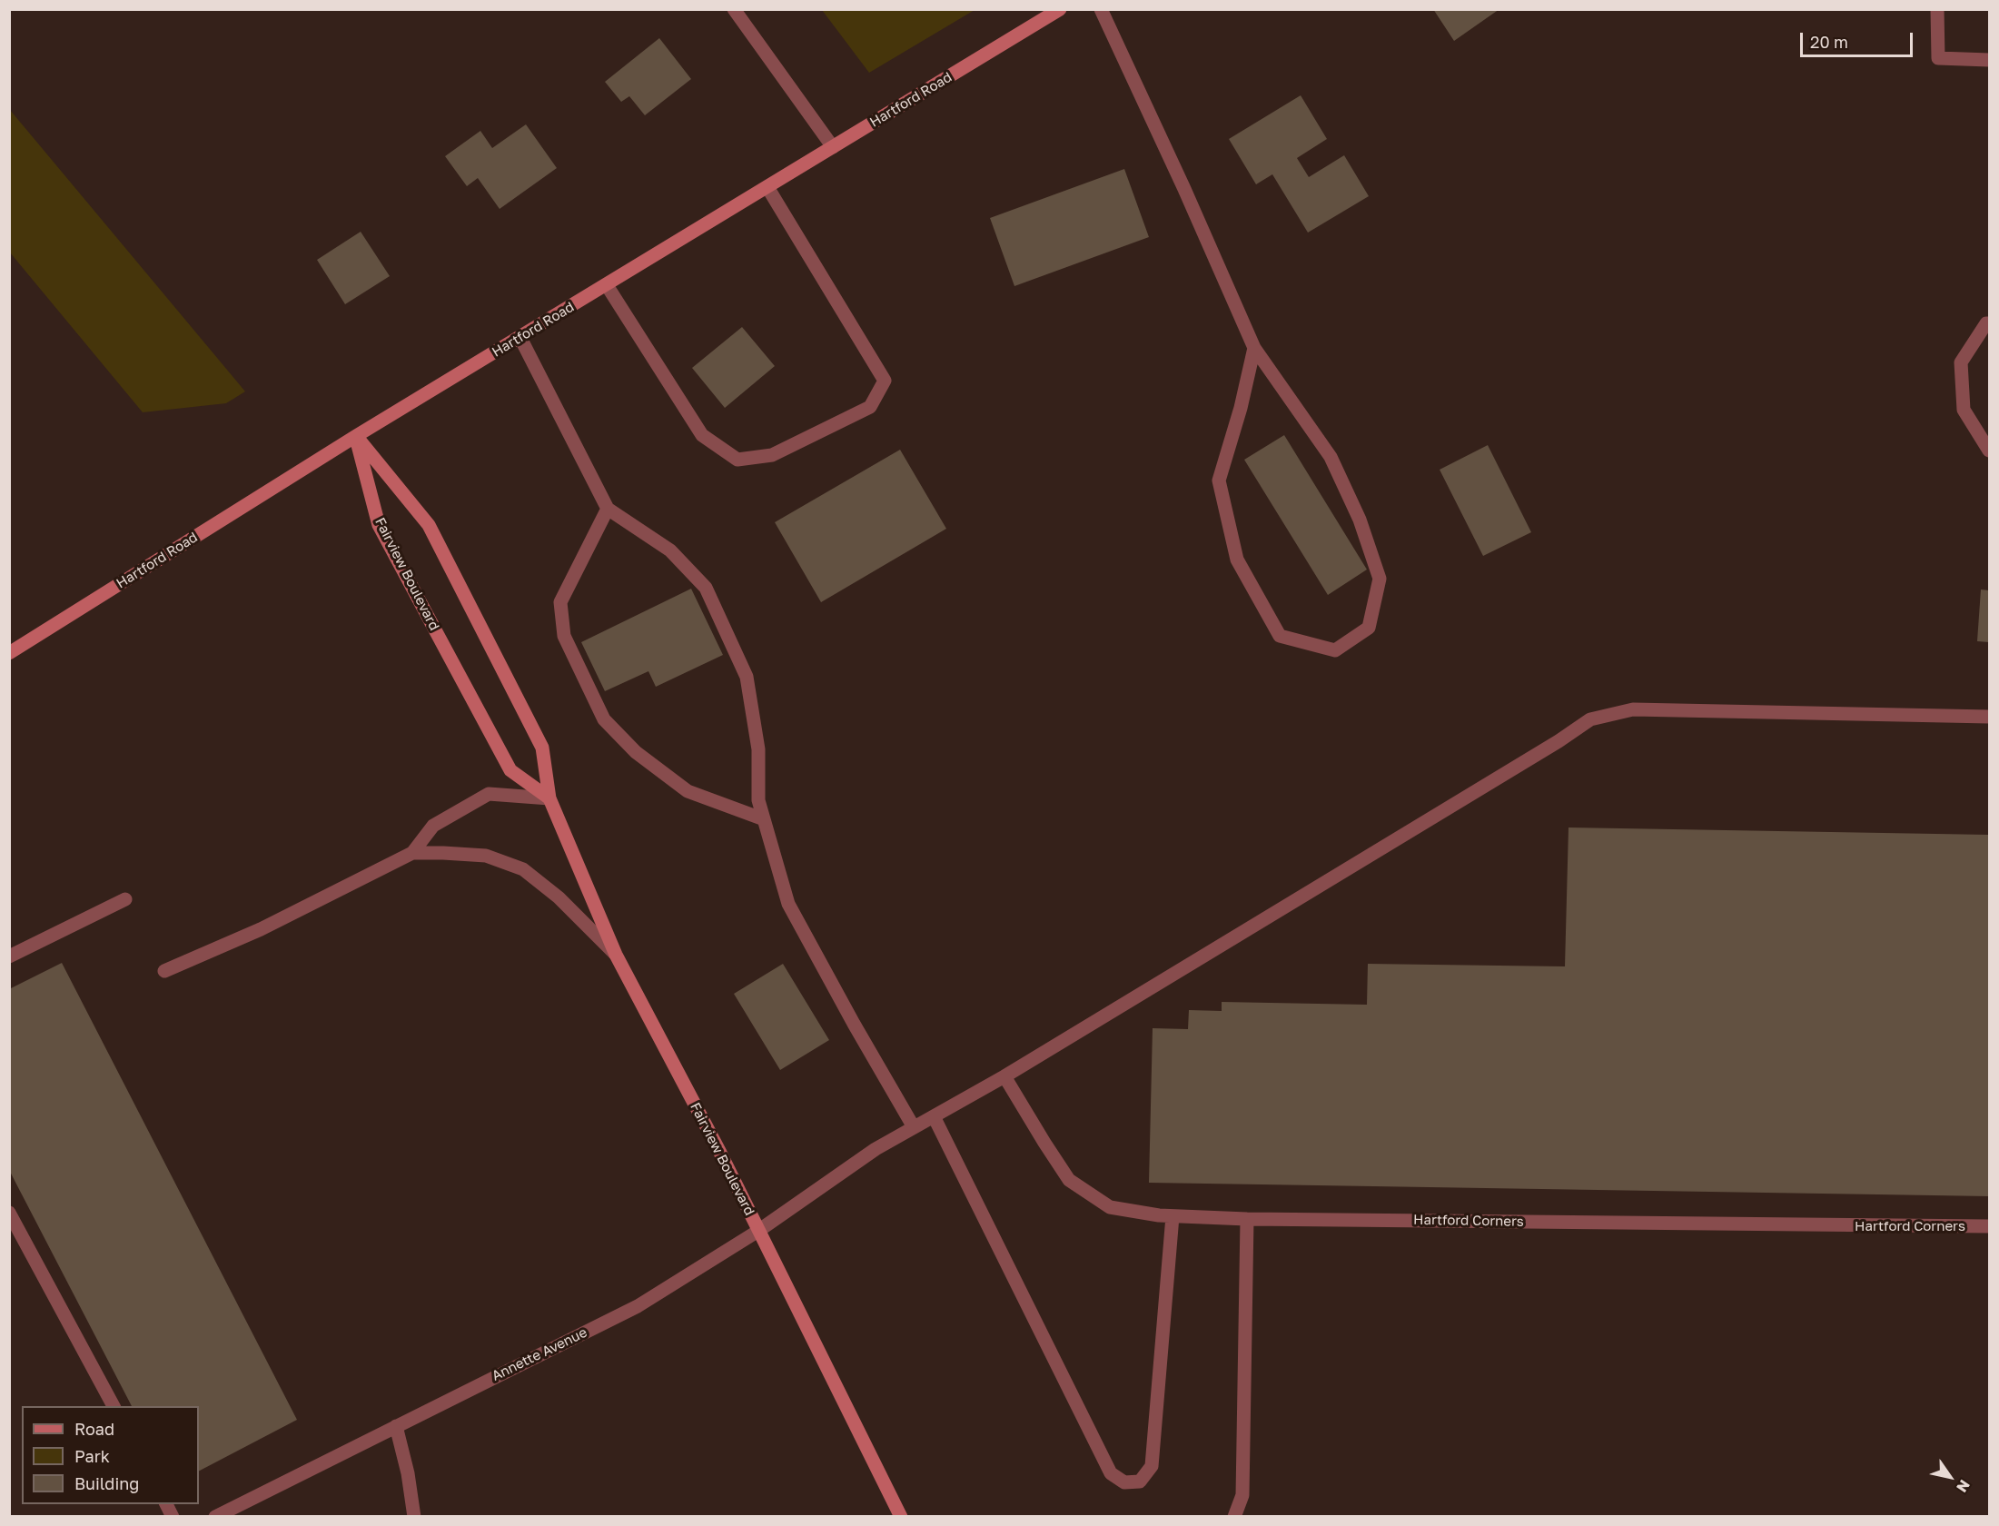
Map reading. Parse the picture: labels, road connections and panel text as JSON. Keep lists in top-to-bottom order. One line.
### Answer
{"streets":{"street":["Hartford Road","Fairview Boulevard"],"lane":["Hartford Corners","Annette Avenue"]},"crossings":[["Hartford Road","Fairview Boulevard"],["Fairview Boulevard","Annette Avenue"],["Hartford Corners","Annette Avenue"]],"legend":["Road","Park","Building"],"scale_bar":"20 m","north":"bottom right"}
